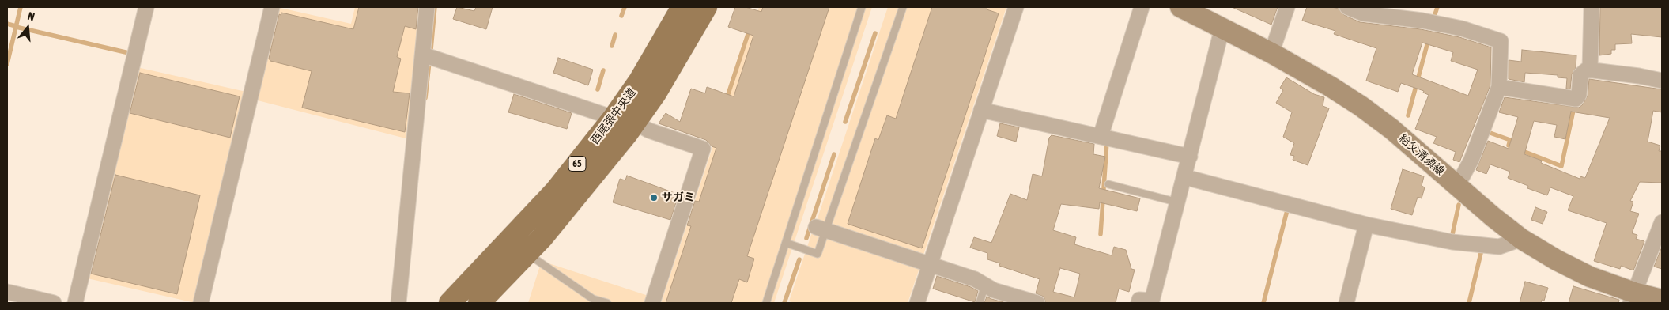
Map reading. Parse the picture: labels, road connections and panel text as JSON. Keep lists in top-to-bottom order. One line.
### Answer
{"streets":{"main road":["西尾張中央道","給父清須線","65"]},"places":["サガミ"],"north":"top"}
